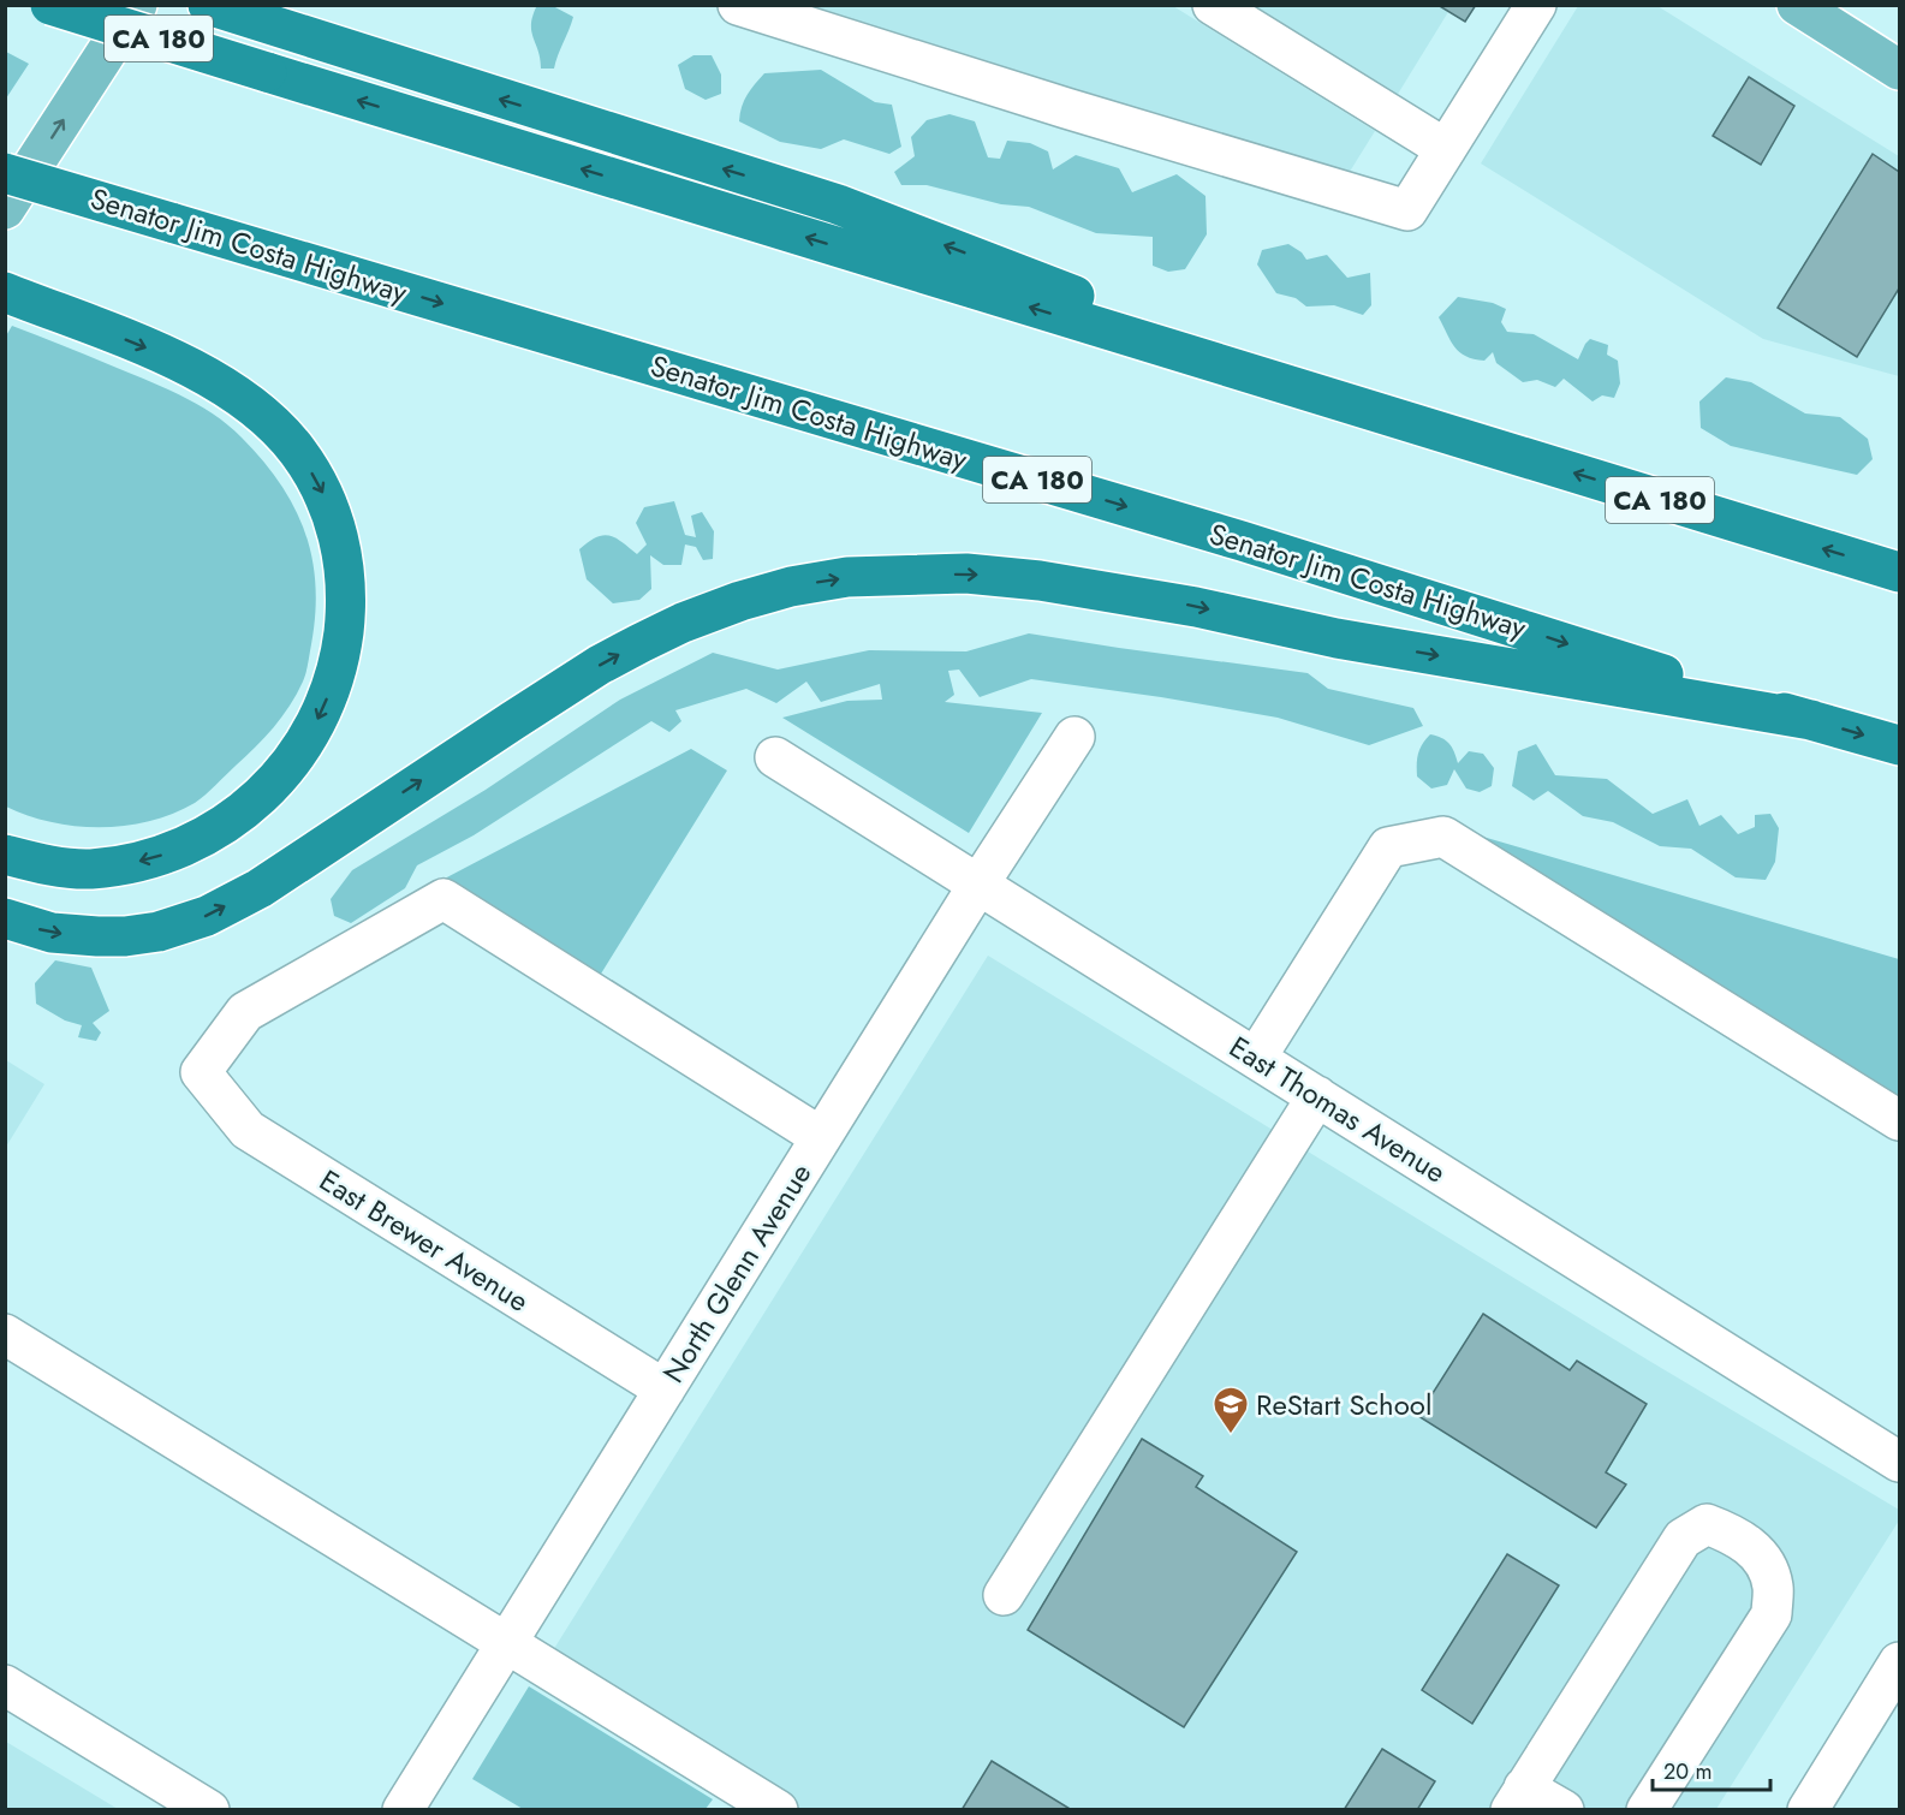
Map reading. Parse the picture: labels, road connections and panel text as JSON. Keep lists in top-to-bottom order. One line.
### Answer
{"streets":{"highway":["CA 180","Senator Jim Costa Highway"],"street":["East Thomas Avenue","East Brewer Avenue","North Glenn Avenue"]},"crossings":[["East Thomas Avenue","North Glenn Avenue"],["East Brewer Avenue","North Glenn Avenue"]],"places":{"school or university":["ReStart School"]},"scale_bar":"20 m"}
